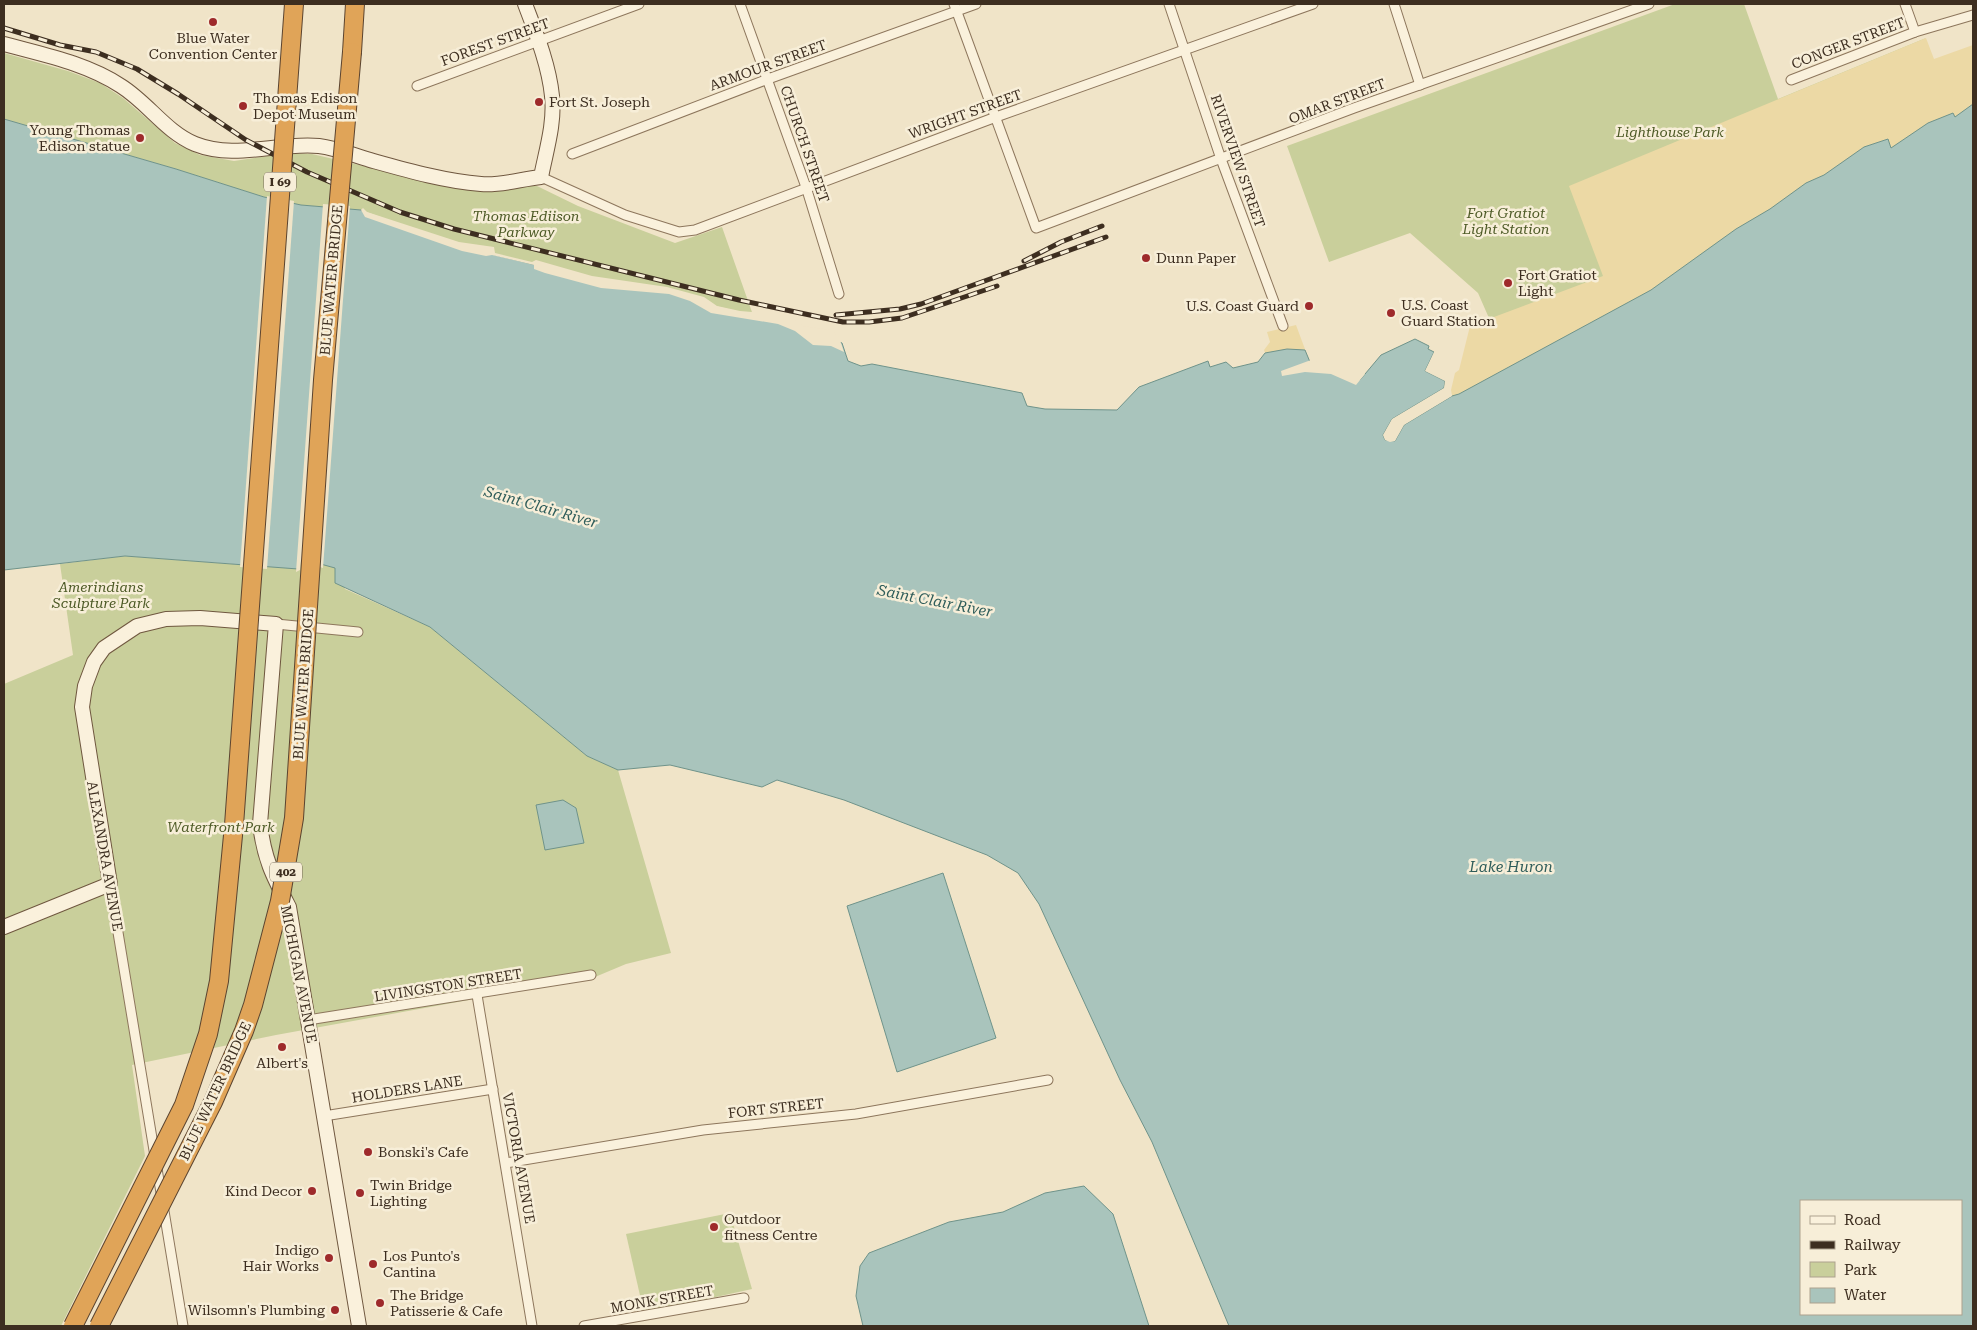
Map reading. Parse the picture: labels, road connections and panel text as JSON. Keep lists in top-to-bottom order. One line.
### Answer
{"streets":{"highway":["I 69","BLUE WATER BRIDGE","402"],"street":["FOREST STREET","CONGER STREET","ARMOUR STREET","OMAR STREET","WRIGHT STREET","CHURCH STREET","RIVERVIEW STREET","ALEXANDRA AVENUE","MICHIGAN AVENUE","LIVINGSTON STREET","HOLDERS LANE","FORT STREET","VICTORIA AVENUE","MONK STREET"]},"crossings":[["ARMOUR STREET","CHURCH STREET"],["OMAR STREET","WRIGHT STREET"],["OMAR STREET","RIVERVIEW STREET"],["WRIGHT STREET","CHURCH STREET"],["WRIGHT STREET","RIVERVIEW STREET"],["ALEXANDRA AVENUE","MICHIGAN AVENUE"],["MICHIGAN AVENUE","LIVINGSTON STREET"],["MICHIGAN AVENUE","HOLDERS LANE"],["LIVINGSTON STREET","VICTORIA AVENUE"],["HOLDERS LANE","VICTORIA AVENUE"],["FORT STREET","VICTORIA AVENUE"]],"water":["Saint Clair River","Lake Huron"],"parks":["Lighthouse Park","Fort Gratiot Light Station","Thomas Ediison Parkway","Amerindians Sculpture Park","Waterfront Park"],"places":["Blue Water Convention Center","Fort St. Joseph","Thomas Edison Depot Museum","Young Thomas Edison statue","Dunn Paper","Fort Gratiot Light","U.S. Coast Guard","U.S. Coast Guard Station","Albert's","Bonski's Cafe","Kind Decor","Twin Bridge Lighting","Outdoor fitness Centre","Indigo Hair Works","Los Punto's Cantina","The Bridge Patisserie & Cafe","Wilsomn's Plumbing"],"legend":["Road","Railway","Park","Water"]}
